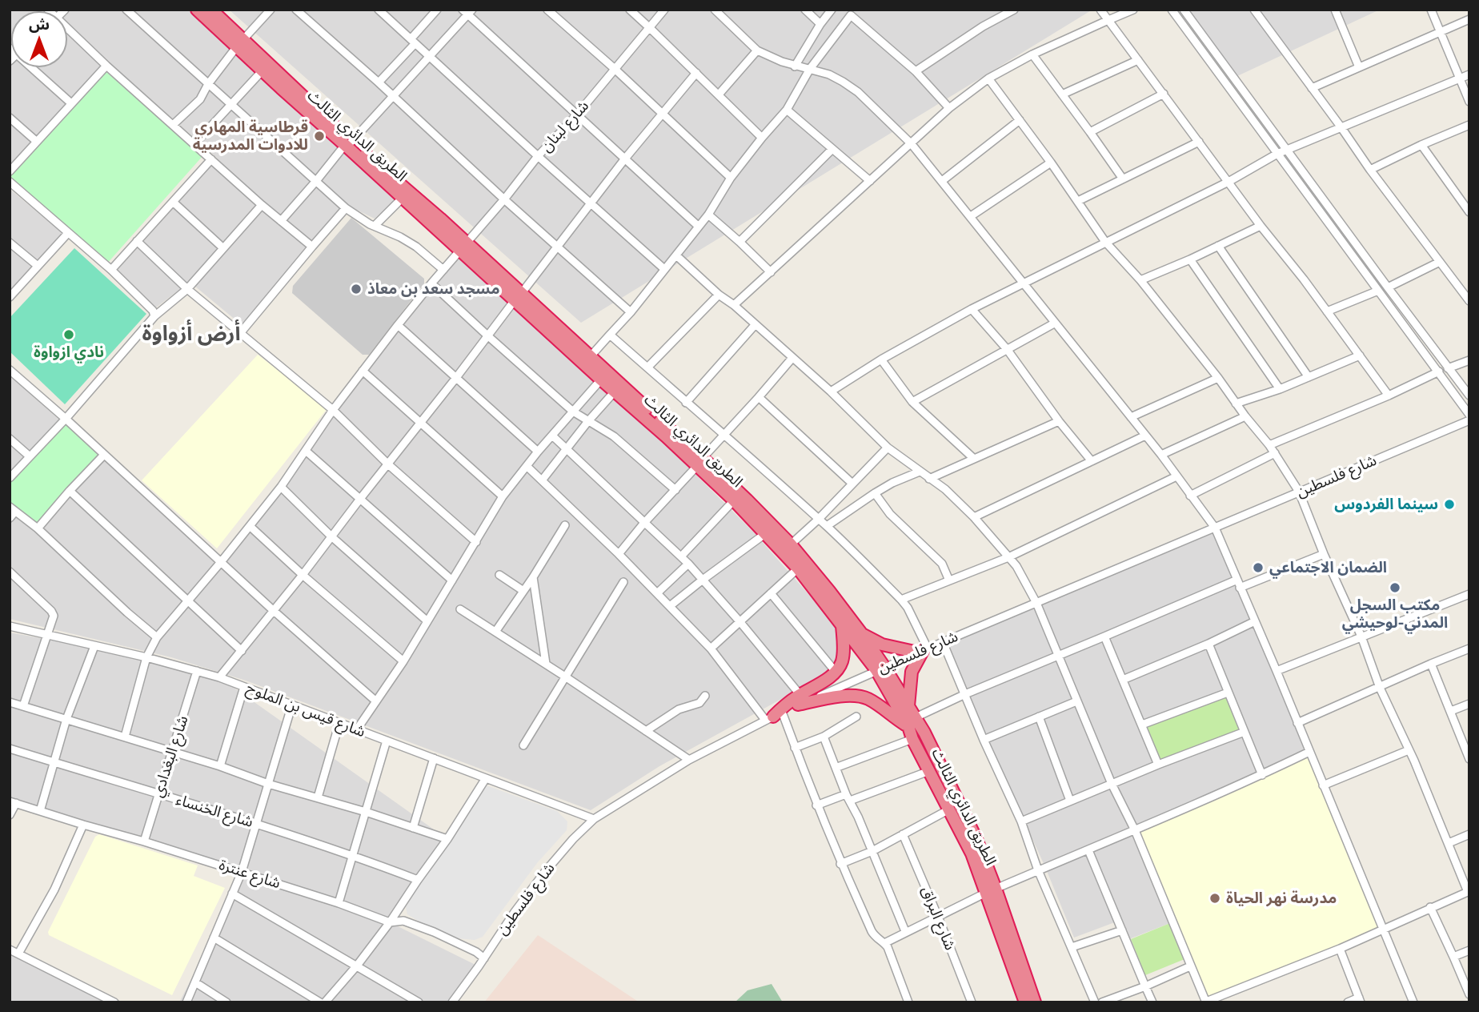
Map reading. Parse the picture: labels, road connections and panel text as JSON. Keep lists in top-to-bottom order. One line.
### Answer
{"streets":{"highway":["الطريق الدائري الثالث"],"street":["شارع لبنان","شارع فلسطين","شارع قيس بن الملوح","شارع البغدادي","شارع الخنساء","شارع عنترة","شارع البراق"]},"crossings":[["شارع لبنان","الطريق الدائري الثالث"],["شارع لبنان","شارع قيس بن الملوح"],["الطريق الدائري الثالث","شارع فلسطين"],["شارع فلسطين","شارع قيس بن الملوح"],["شارع فلسطين","شارع عنترة"],["شارع قيس بن الملوح","شارع البغدادي"],["شارع البغدادي","شارع الخنساء"],["شارع البغدادي","شارع عنترة"]],"districts":["أرض أزواوة"],"places":["قرطاسية المهاري للادوات المدرسية","مسجد سعد بن معاذ","نادي ازواوة","سينما الفردوس","الضمان الاجتماعي","مكتب السجل المدني-لوحيشي","مدرسة نهر الحياة"],"north":"top"}
